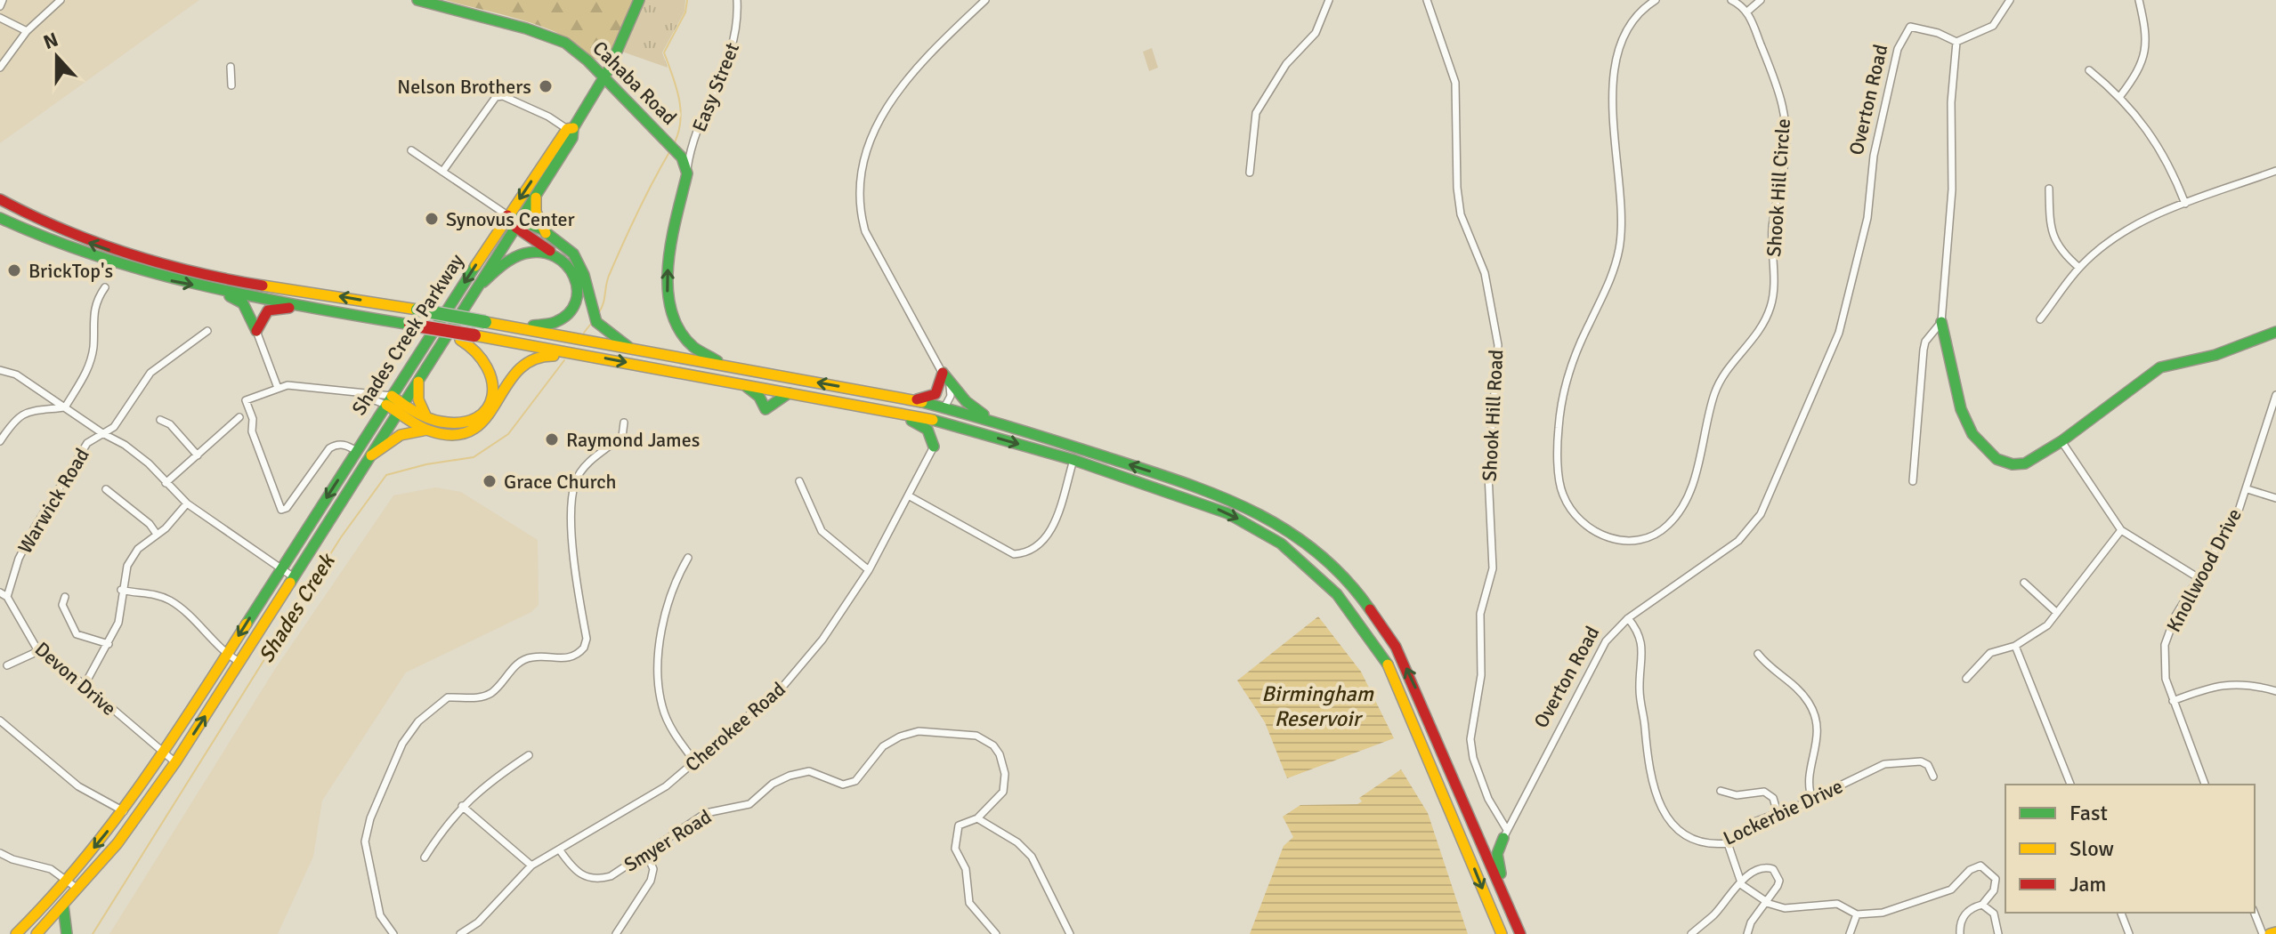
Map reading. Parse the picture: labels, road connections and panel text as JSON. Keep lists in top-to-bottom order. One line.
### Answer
{"streets":{"main road":["Cahaba Road","Shades Creek Parkway"],"street":["Easy Street","Overton Road","Shook Hill Circle","Shook Hill Road","Warwick Road","Knollwood Drive","Devon Drive","Cherokee Road","Lockerbie Drive","Smyer Road"]},"crossings":[["Cahaba Road","Easy Street"],["Cahaba Road","Shades Creek Parkway"],["Overton Road","Shook Hill Road"],["Overton Road","Lockerbie Drive"],["Shades Creek Parkway","Devon Drive"],["Warwick Road","Devon Drive"],["Cherokee Road","Smyer Road"]],"water":["Shades Creek","Birmingham Reservoir"],"places":["Nelson Brothers","Synovus Center","BrickTop's","Raymond James","Grace Church"],"legend":["Fast","Slow","Jam"],"north":"top"}
